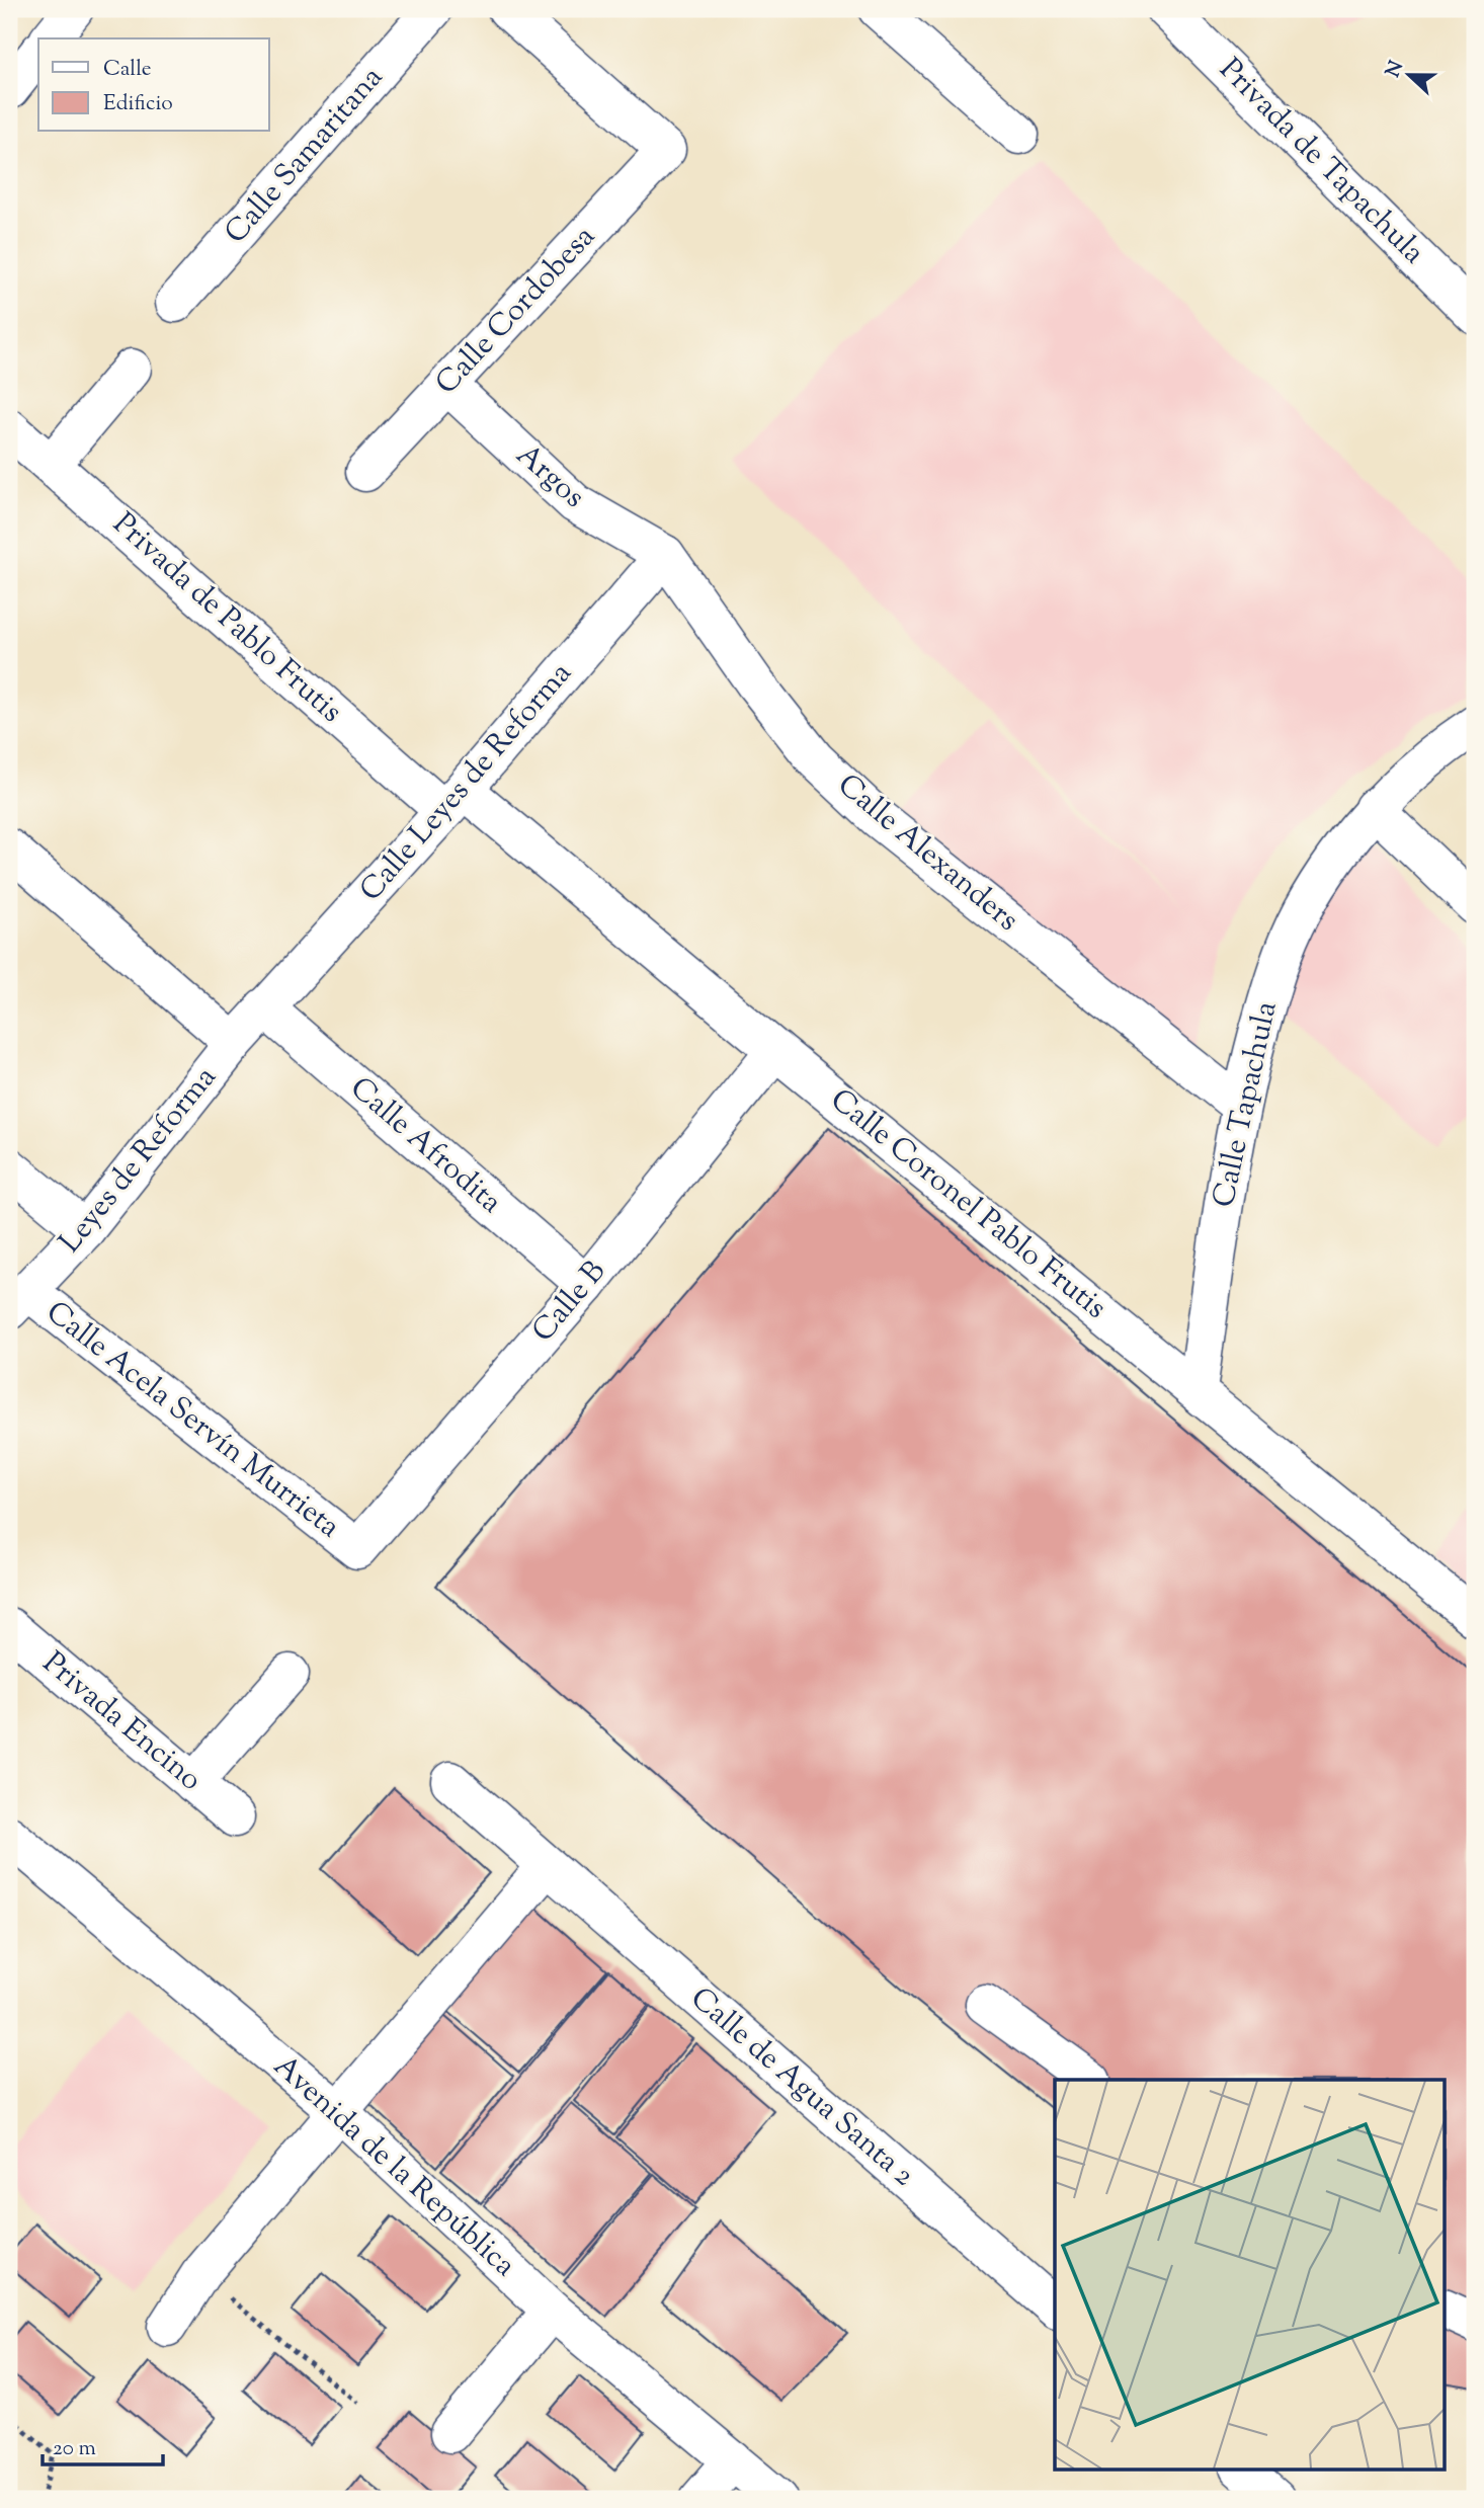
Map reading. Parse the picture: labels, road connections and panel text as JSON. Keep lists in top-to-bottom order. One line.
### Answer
{"streets":{"street":["Calle Samaritana","Privada de Tapachula","Calle Cordobesa","Argos","Privada de Pablo Frutis","Calle Leyes de Reforma","Calle Alexanders","Calle Tapachula","Calle Afrodita","Leyes de Reforma","Calle Coronel Pablo Frutis","Calle B","Calle Acela Servín Murrieta","Privada Encino","Calle de Agua Santa 2","Avenida de la República"]},"crossings":[["Calle Cordobesa","Argos"],["Argos","Calle Leyes de Reforma"],["Argos","Calle Alexanders"],["Privada de Pablo Frutis","Calle Leyes de Reforma"],["Privada de Pablo Frutis","Calle Coronel Pablo Frutis"],["Calle Leyes de Reforma","Calle Alexanders"],["Calle Leyes de Reforma","Calle Afrodita"],["Calle Leyes de Reforma","Leyes de Reforma"],["Calle Leyes de Reforma","Calle Coronel Pablo Frutis"],["Calle Alexanders","Calle Tapachula"],["Calle Tapachula","Calle Coronel Pablo Frutis"],["Calle Afrodita","Leyes de Reforma"],["Calle Afrodita","Calle B"],["Leyes de Reforma","Calle Acela Servín Murrieta"],["Calle Coronel Pablo Frutis","Calle B"],["Calle B","Calle Acela Servín Murrieta"]],"legend":["Calle","Edificio"],"scale_bar":"20 m","north":"left"}
